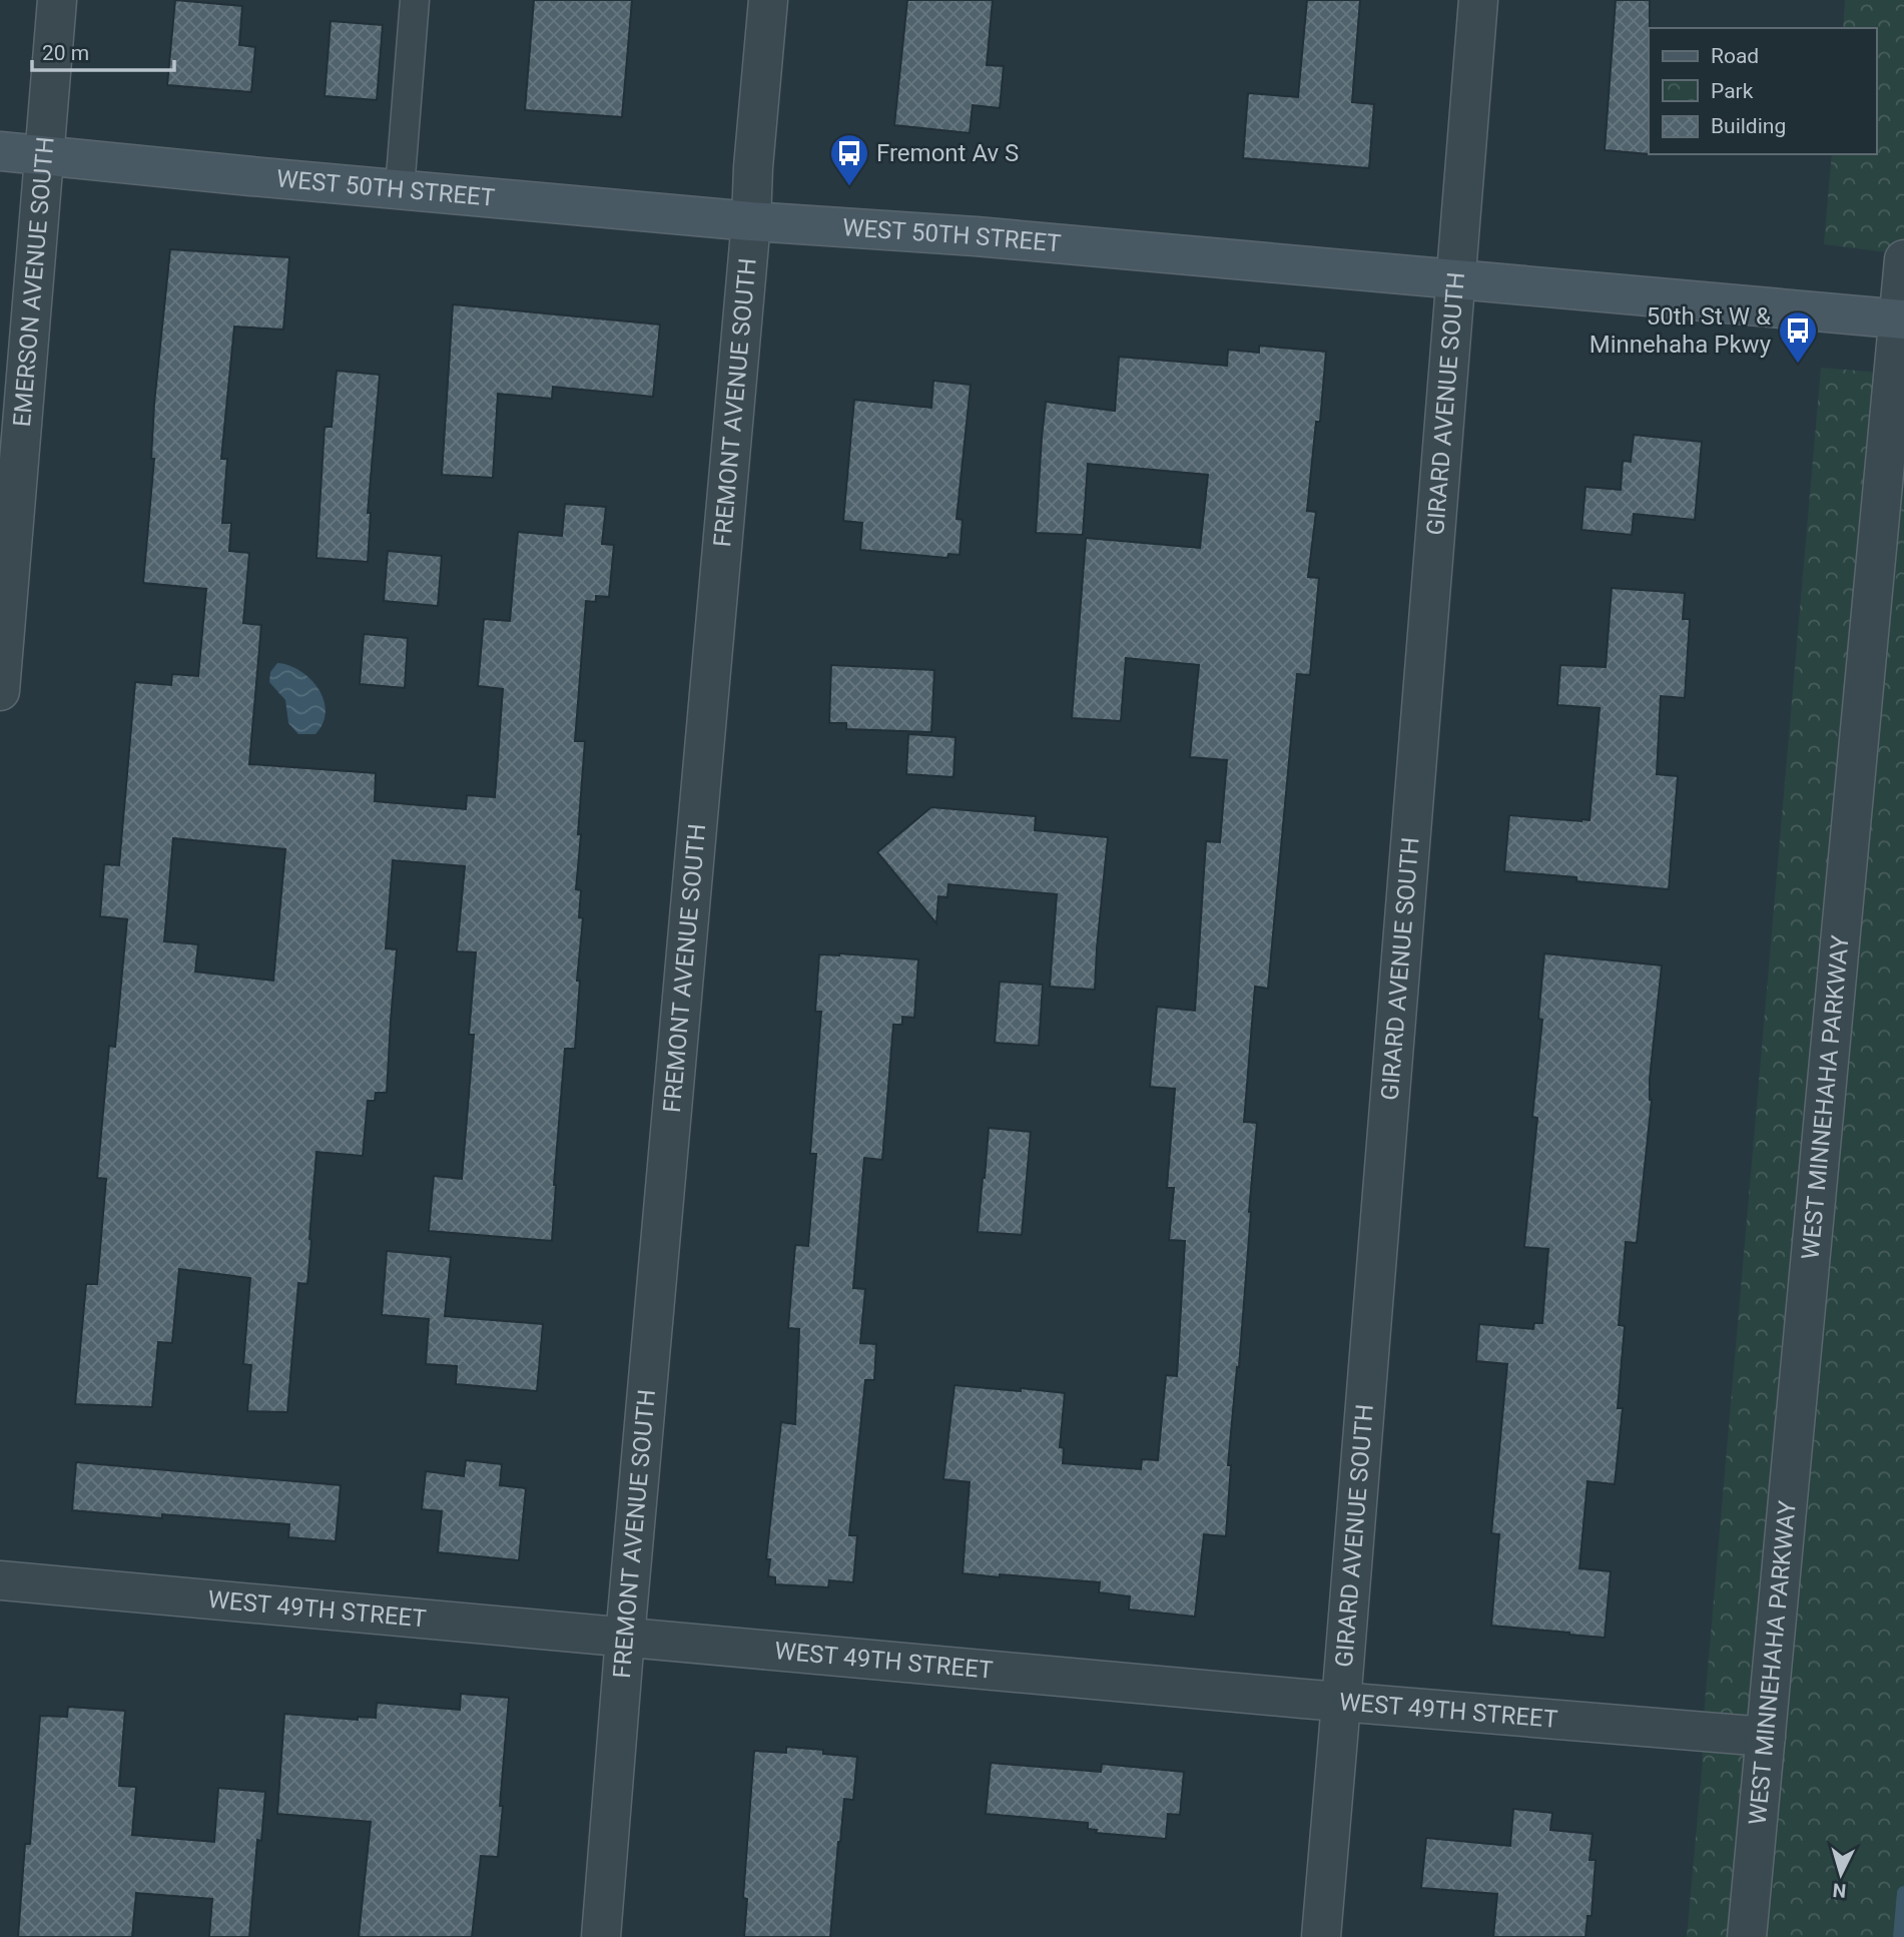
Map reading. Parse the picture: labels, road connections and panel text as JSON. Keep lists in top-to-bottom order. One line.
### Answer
{"streets":{"main road":["WEST 50TH STREET"],"street":["EMERSON AVENUE SOUTH","FREMONT AVENUE SOUTH","GIRARD AVENUE SOUTH","WEST MINNEHAHA PARKWAY","WEST 49TH STREET"]},"crossings":[["WEST 50TH STREET","EMERSON AVENUE SOUTH"],["WEST 50TH STREET","FREMONT AVENUE SOUTH"],["WEST 50TH STREET","GIRARD AVENUE SOUTH"],["WEST 50TH STREET","WEST MINNEHAHA PARKWAY"],["FREMONT AVENUE SOUTH","WEST 49TH STREET"],["GIRARD AVENUE SOUTH","WEST 49TH STREET"],["WEST MINNEHAHA PARKWAY","WEST 49TH STREET"]],"places":{"bus stop":["Fremont Av S","50th St W & Minnehaha Pkwy"]},"legend":["Road","Park","Building"],"scale_bar":"20 m","north":"bottom"}
